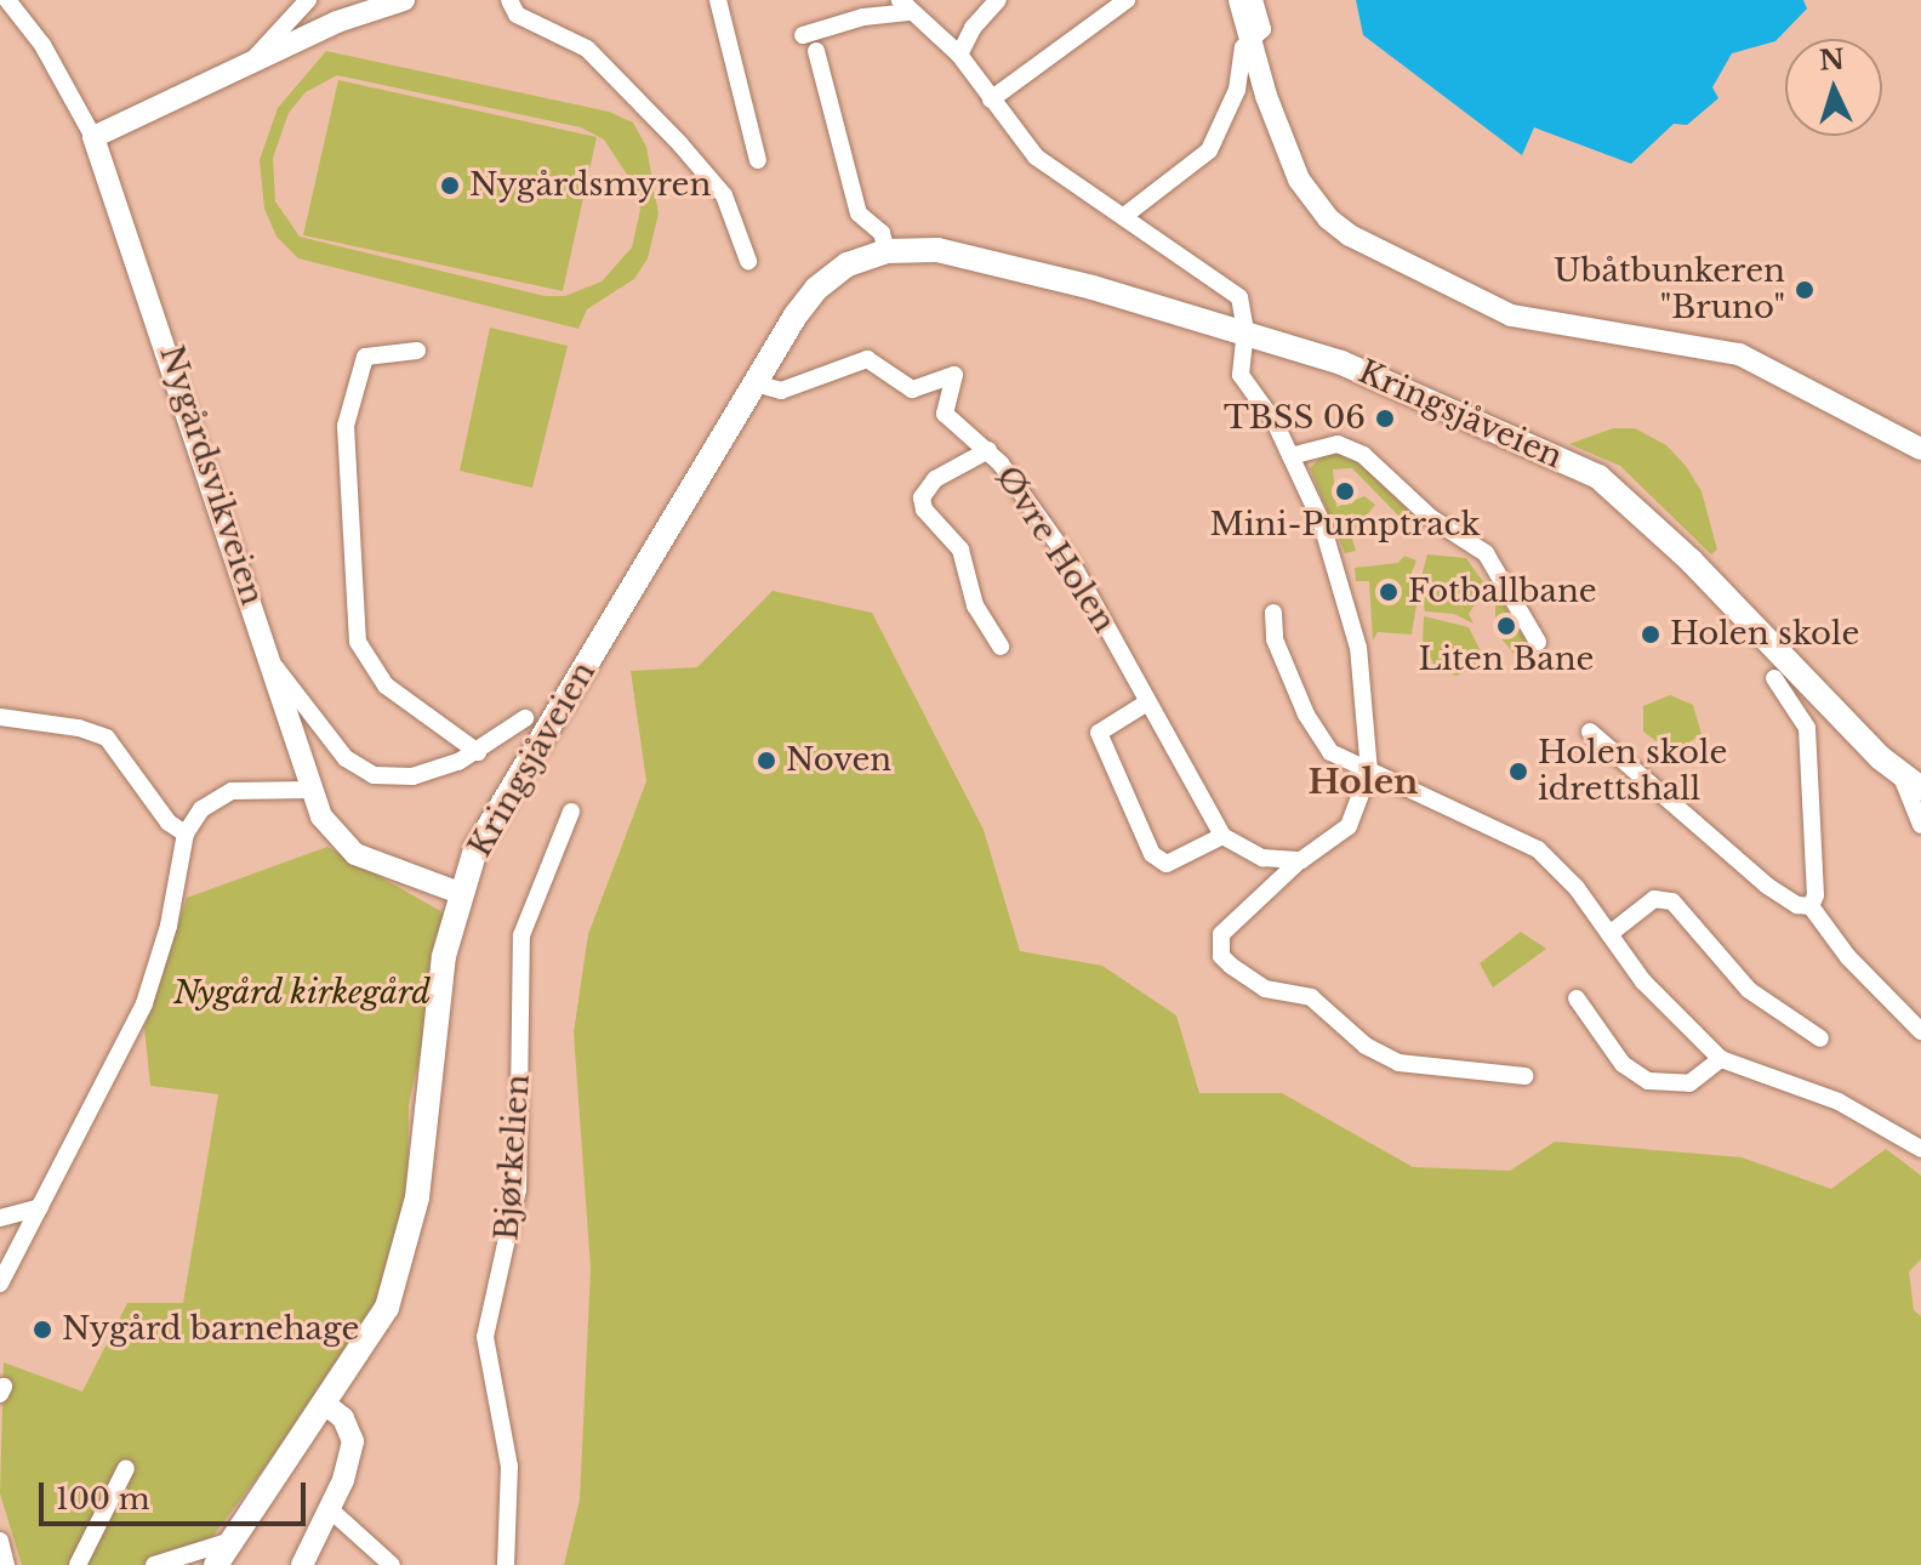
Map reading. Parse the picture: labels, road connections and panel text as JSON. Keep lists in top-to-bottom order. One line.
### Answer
{"streets":{"main road":["Kringsjåveien"],"street":["Nygårdsvikveien","Øvre Holen","Bjørkelien"]},"crossings":[["Kringsjåveien","Nygårdsvikveien"],["Kringsjåveien","Øvre Holen"]],"districts":["Holen"],"parks":["Nygård kirkegård"],"places":["Nygårdsmyren","Ubåtbunkeren \"Bruno\"","TBSS 06","Mini-Pumptrack","Fotballbane","Liten Bane","Holen skole","Noven","Holen skole idrettshall","Nygård barnehage"],"scale_bar":"100 m","north":"top"}
